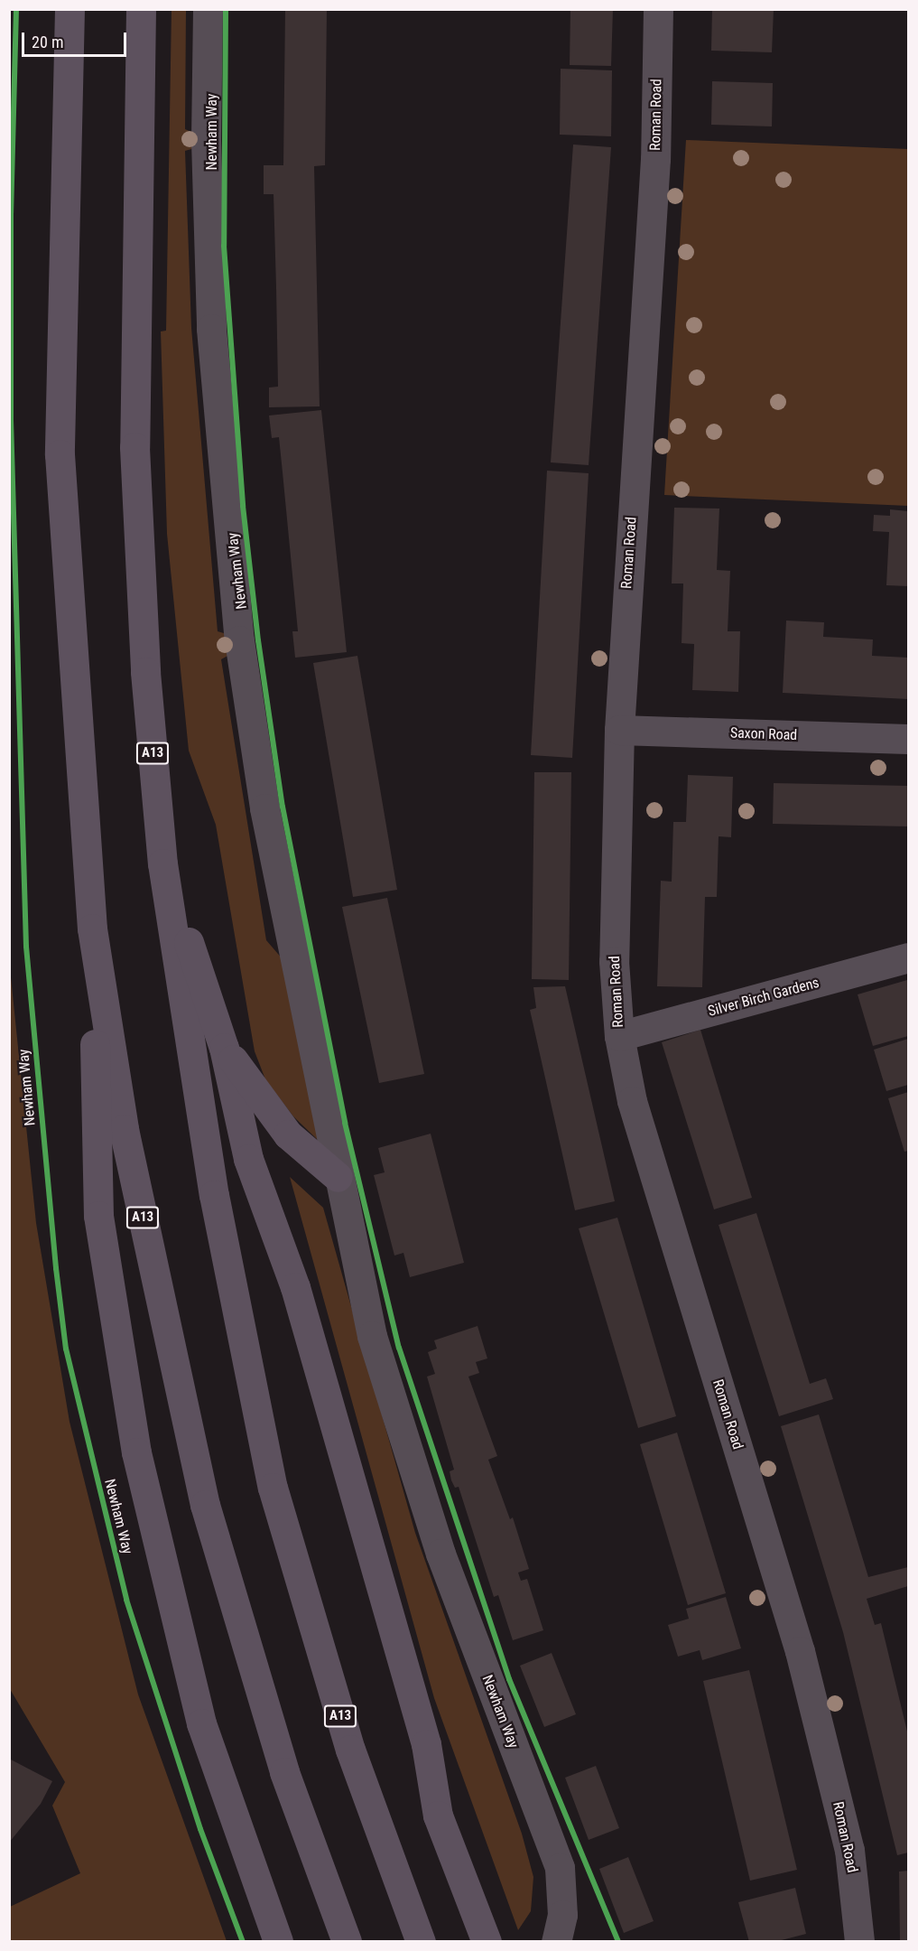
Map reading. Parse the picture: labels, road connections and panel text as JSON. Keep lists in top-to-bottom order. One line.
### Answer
{"streets":{"highway":["A13"],"street":["Roman Road","Newham Way","Saxon Road","Silver Birch Gardens"]},"crossings":[["Roman Road","Saxon Road"],["Roman Road","Silver Birch Gardens"],["Newham Way","A13"]],"scale_bar":"20 m"}
